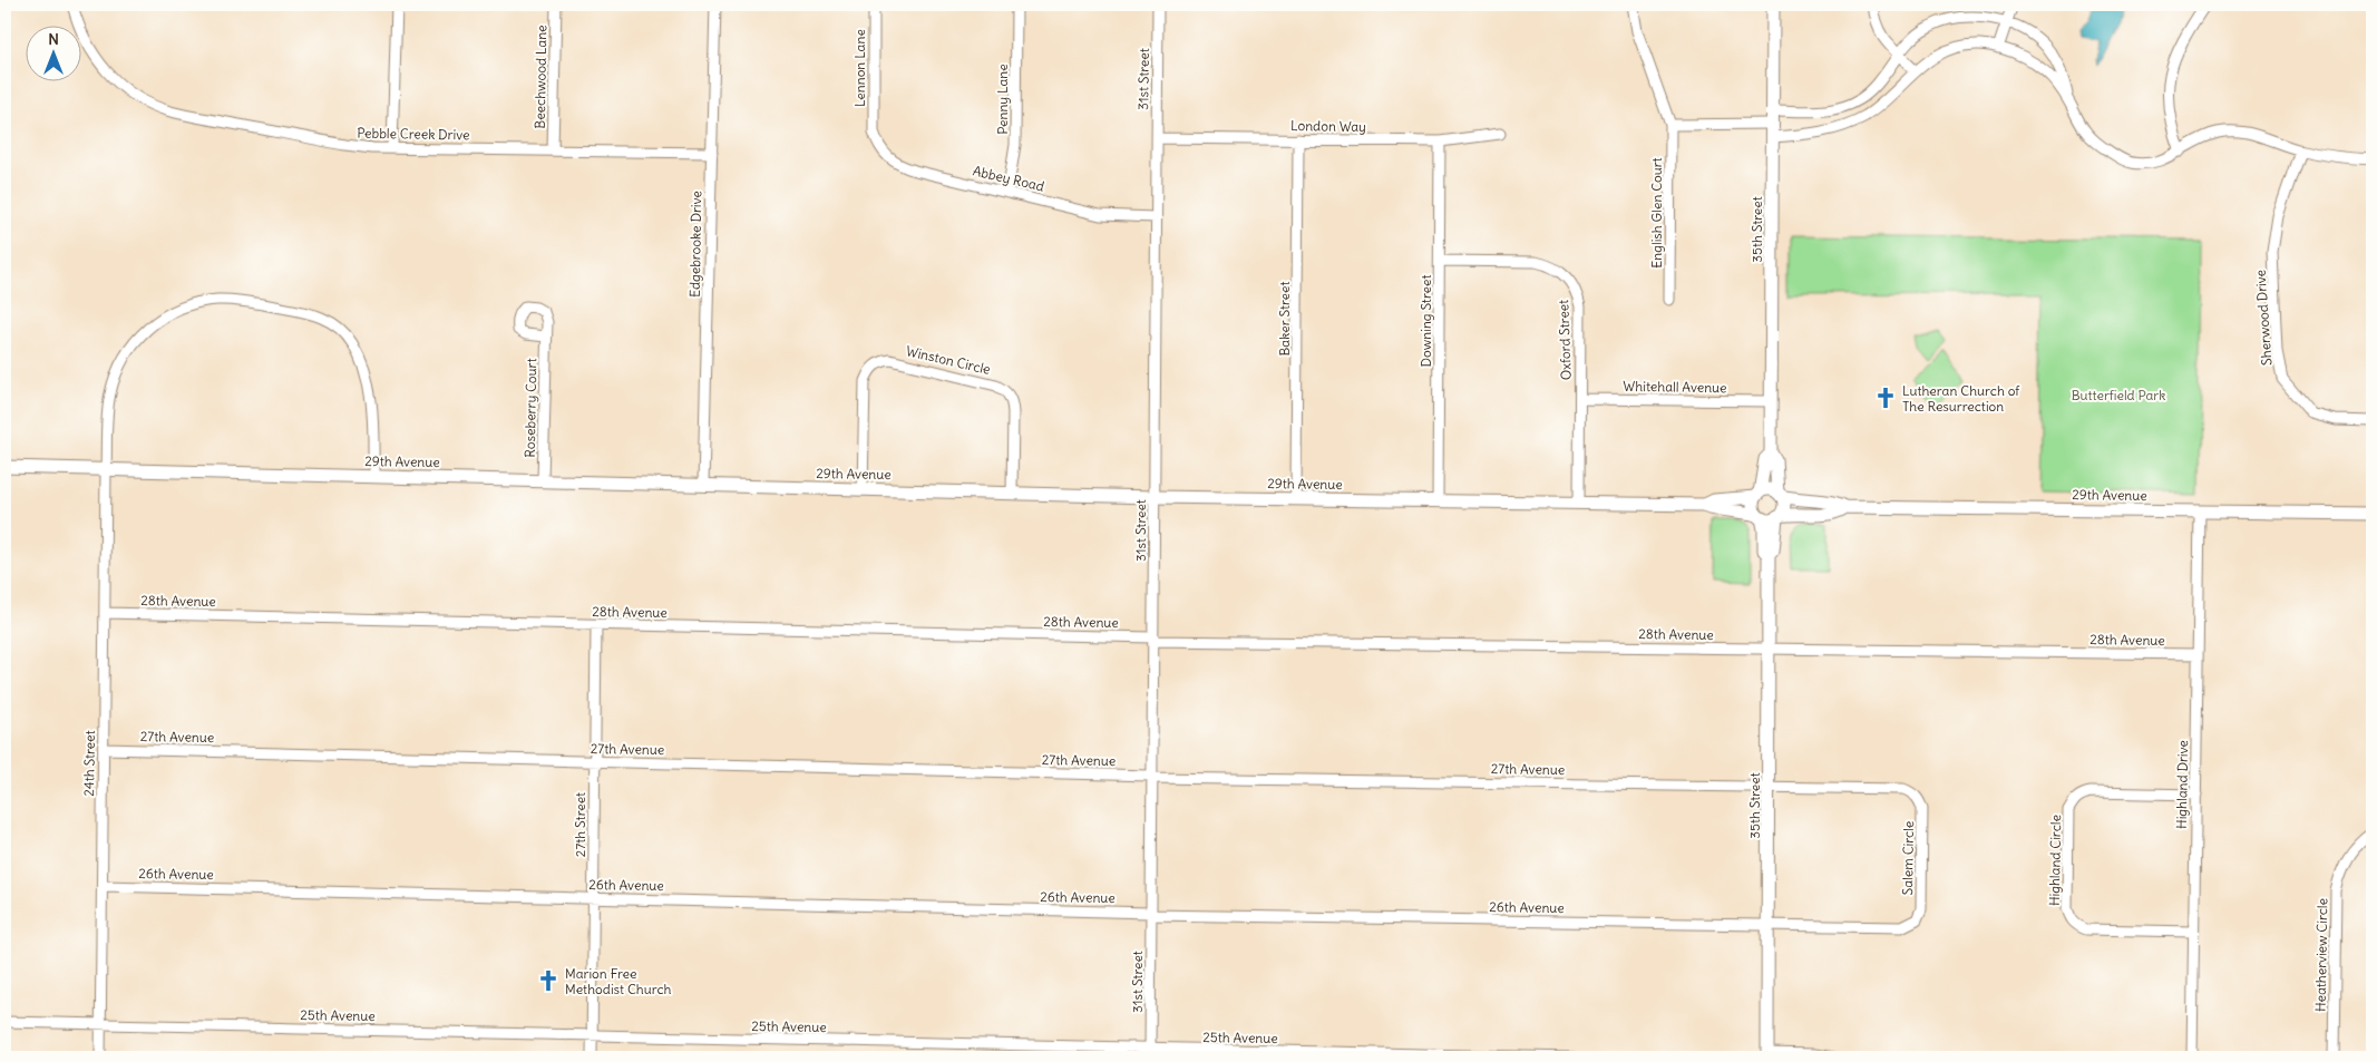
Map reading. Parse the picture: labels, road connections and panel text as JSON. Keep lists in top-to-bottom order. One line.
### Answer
{"streets":{"street":["Lennon Lane","Beechwood Lane","31st Street","Penny Lane","London Way","Pebble Creek Drive","Abbey Road","English Glen Court","35th Street","Edgebrooke Drive","Sherwood Drive","Baker Street","Downing Street","Oxford Street","Winston Circle","Whitehall Avenue","Roseberry Court","29th Avenue","28th Avenue","27th Avenue","24th Street","Highland Drive","27th Street","Salem Circle","Highland Circle","26th Avenue","Heatherview Circle","25th Avenue"]},"crossings":[["Lennon Lane","Abbey Road"],["Beechwood Lane","Pebble Creek Drive"],["31st Street","London Way"],["31st Street","Abbey Road"],["31st Street","29th Avenue"],["31st Street","28th Avenue"],["31st Street","27th Avenue"],["31st Street","26th Avenue"],["31st Street","25th Avenue"],["Penny Lane","Abbey Road"],["London Way","Baker Street"],["London Way","Downing Street"],["Pebble Creek Drive","Edgebrooke Drive"],["35th Street","Whitehall Avenue"],["35th Street","29th Avenue"],["35th Street","28th Avenue"],["35th Street","27th Avenue"],["35th Street","Salem Circle"],["35th Street","26th Avenue"],["Edgebrooke Drive","29th Avenue"],["Baker Street","29th Avenue"],["Downing Street","Oxford Street"],["Downing Street","29th Avenue"],["Oxford Street","Whitehall Avenue"],["Oxford Street","29th Avenue"],["Winston Circle","29th Avenue"],["Roseberry Court","29th Avenue"],["29th Avenue","24th Street"],["29th Avenue","Highland Drive"],["28th Avenue","24th Street"],["28th Avenue","Highland Drive"],["28th Avenue","27th Street"],["27th Avenue","24th Street"],["27th Avenue","27th Street"],["27th Avenue","Salem Circle"],["24th Street","26th Avenue"],["24th Street","25th Avenue"],["Highland Drive","Highland Circle"],["27th Street","26th Avenue"],["27th Street","25th Avenue"],["Salem Circle","26th Avenue"]],"parks":["Butterfield Park"],"places":{"church":["Lutheran Church of The Resurrection","Marion Free Methodist Church"]},"north":"top"}
